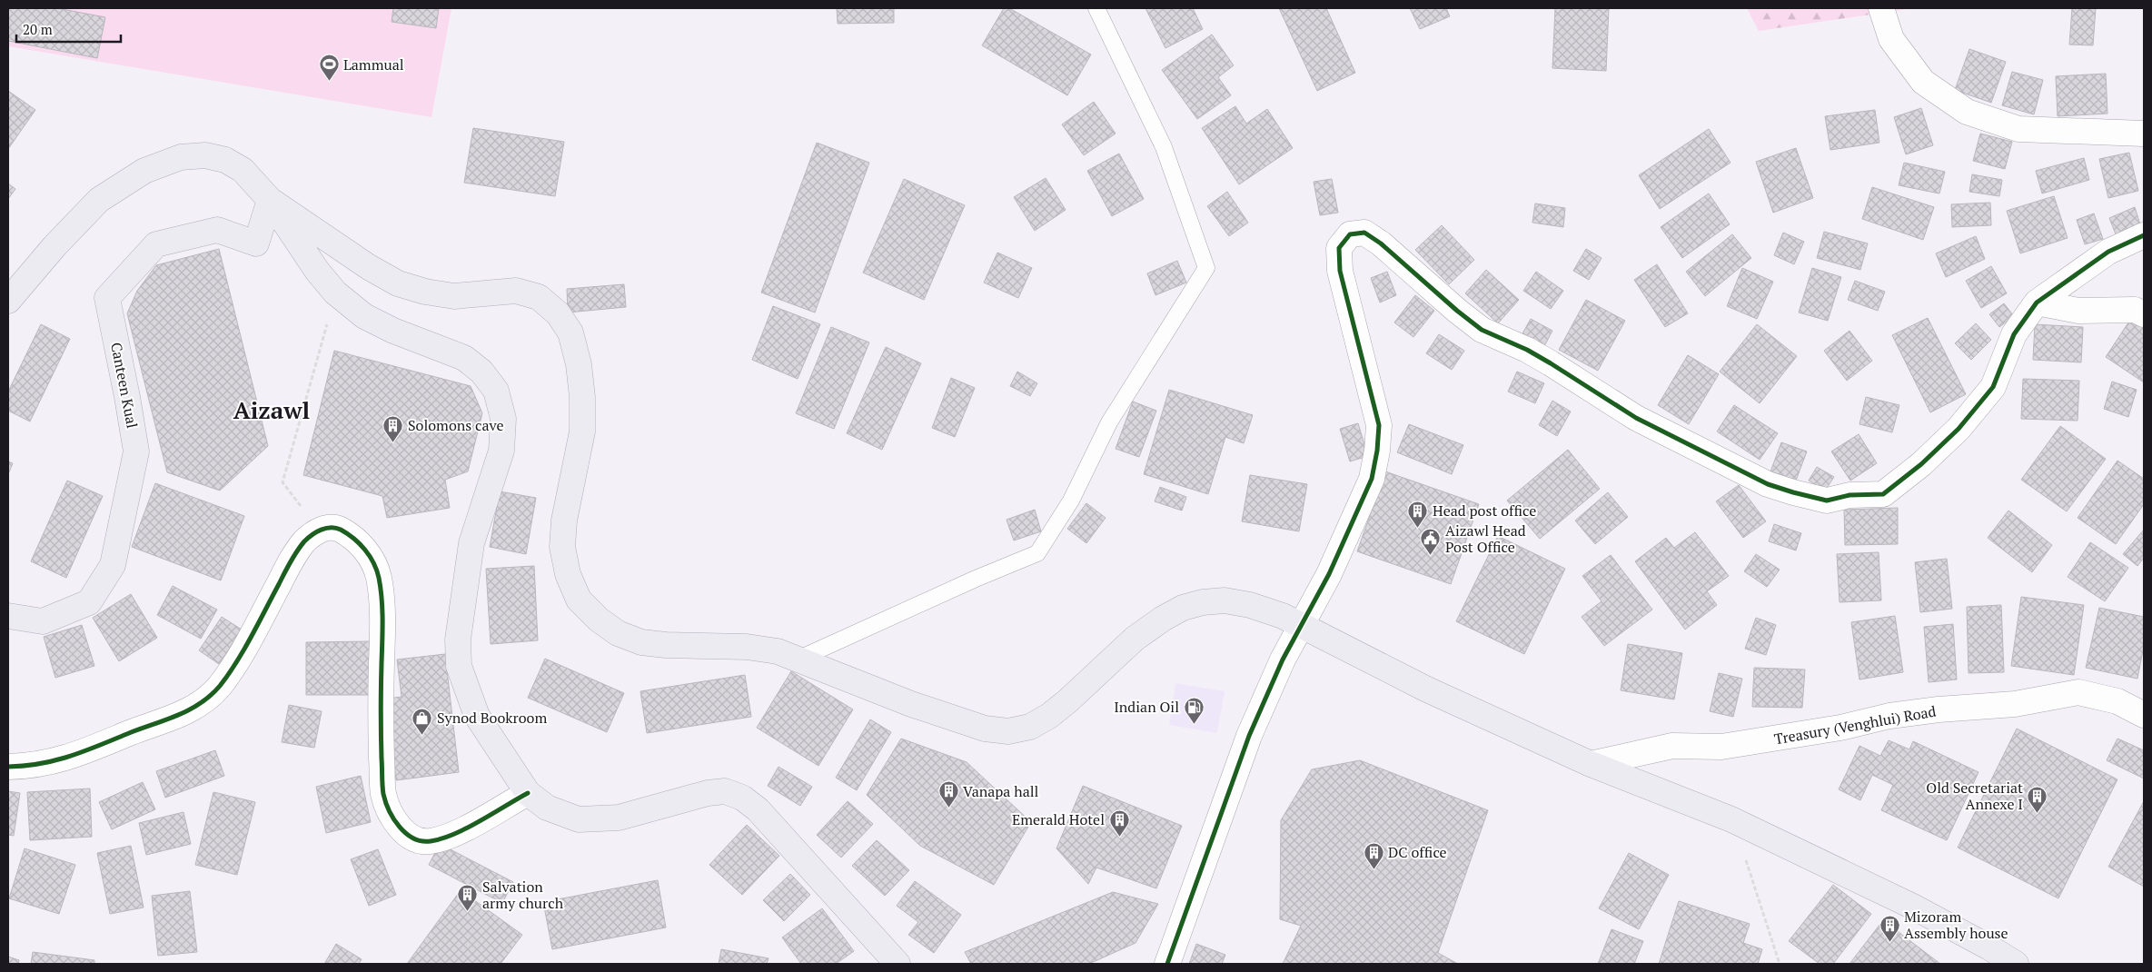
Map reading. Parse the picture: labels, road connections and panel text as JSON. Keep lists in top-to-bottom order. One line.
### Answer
{"streets":{"main road":["Canteen Kual"],"street":["Treasury (Venghlui) Road"]},"districts":["Aizawl"],"places":{"sports":["Lammual"],"building":["Solomons cave","Head post office","Vanapa hall","Old Secretariat Annexe I","Emerald Hotel","DC office","Salvation army church","Mizoram Assembly house"],"public building":["Aizawl Head Post Office"],"fuel station":["Indian Oil"],"shop":["Synod Bookroom"]},"scale_bar":"20 m"}
